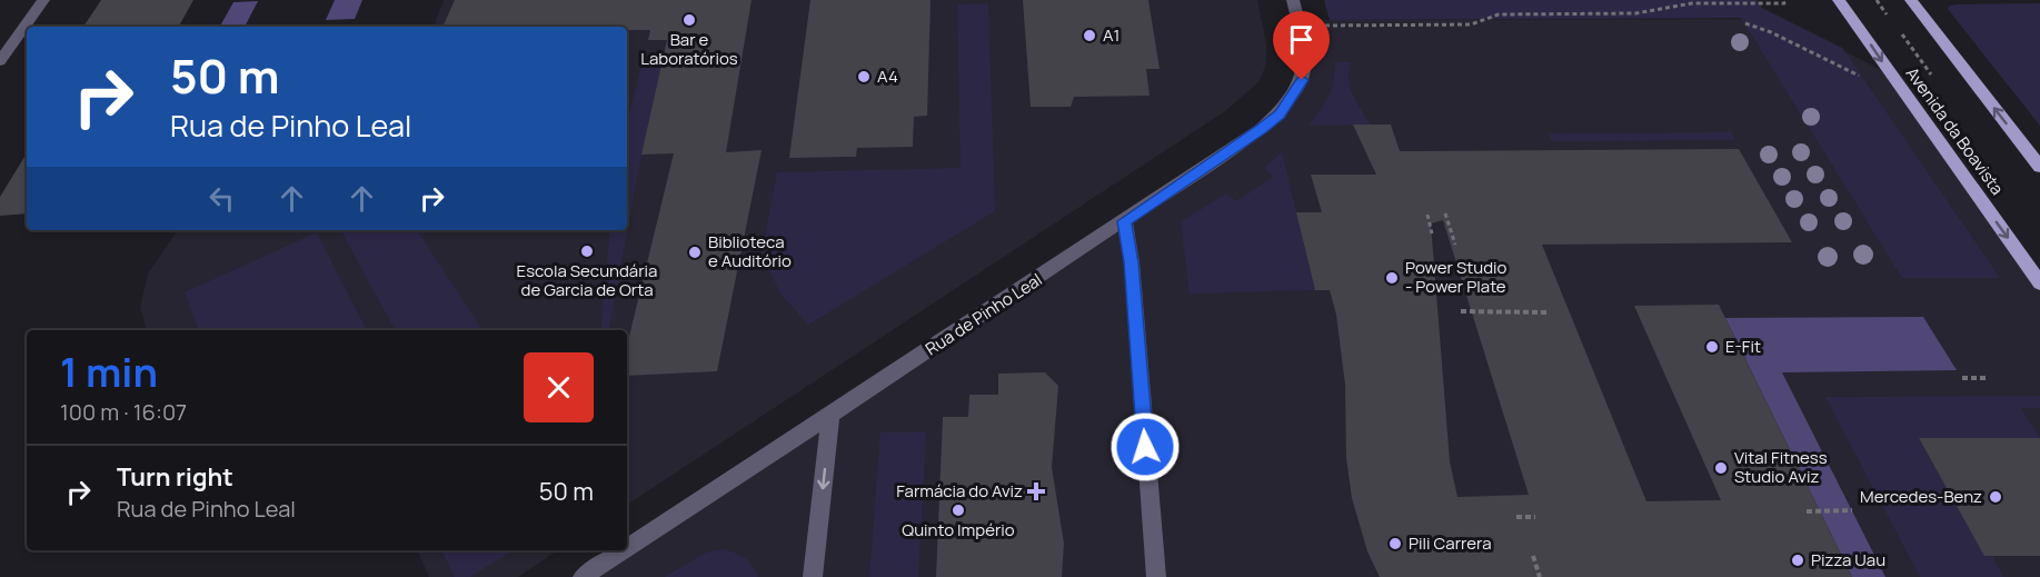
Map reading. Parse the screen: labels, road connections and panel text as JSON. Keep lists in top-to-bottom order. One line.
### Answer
{"streets":{"main road":["Avenida da Boavista"],"street":["Rua de Pinho Leal"]},"places":{"other":["Bar e Laboratórios","A1","A4","Escola Secundária de Garcia de Orta","Biblioteca e Auditório","Power Studio - Power Plate","E-Fit","Vital Fitness Studio Aviz","Mercedes-Benz","Quinto Império","Pili Carrera","Pizza Uau"],"health":["Farmácia do Aviz"]},"page":{"turn":["50 m","Rua de Pinho Leal"],"heading":["1 min","100 m · 16:07"],"list":[{"name":"Turn right","note":"Rua de Pinho Leal","value":"50 m"}]}}
